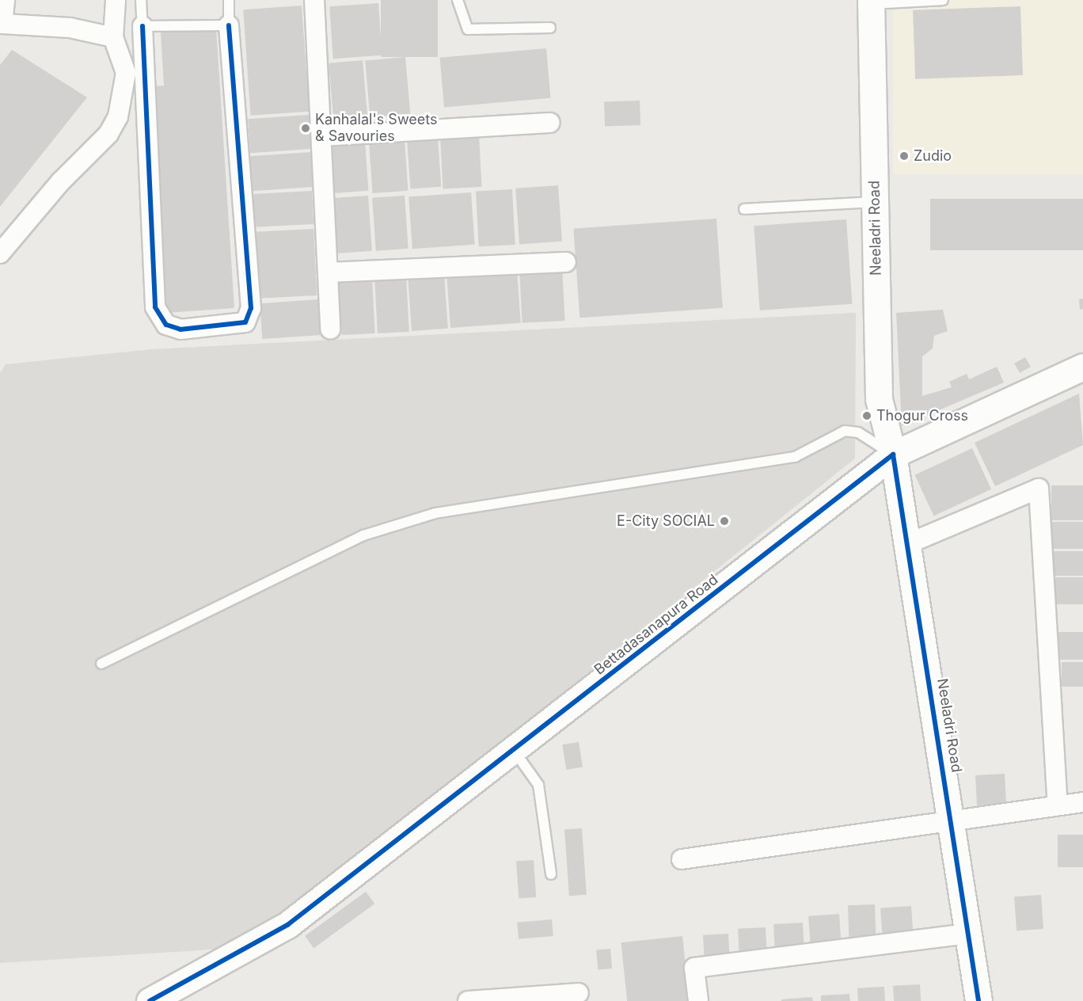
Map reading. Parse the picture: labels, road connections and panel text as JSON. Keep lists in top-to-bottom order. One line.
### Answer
{"streets":{"street":["Neeladri Road","Bettadasanapura Road"]},"crossings":[["Neeladri Road","Bettadasanapura Road"]],"places":["Kanhalal's Sweets & Savouries","Zudio","Thogur Cross","E-City SOCIAL"]}
